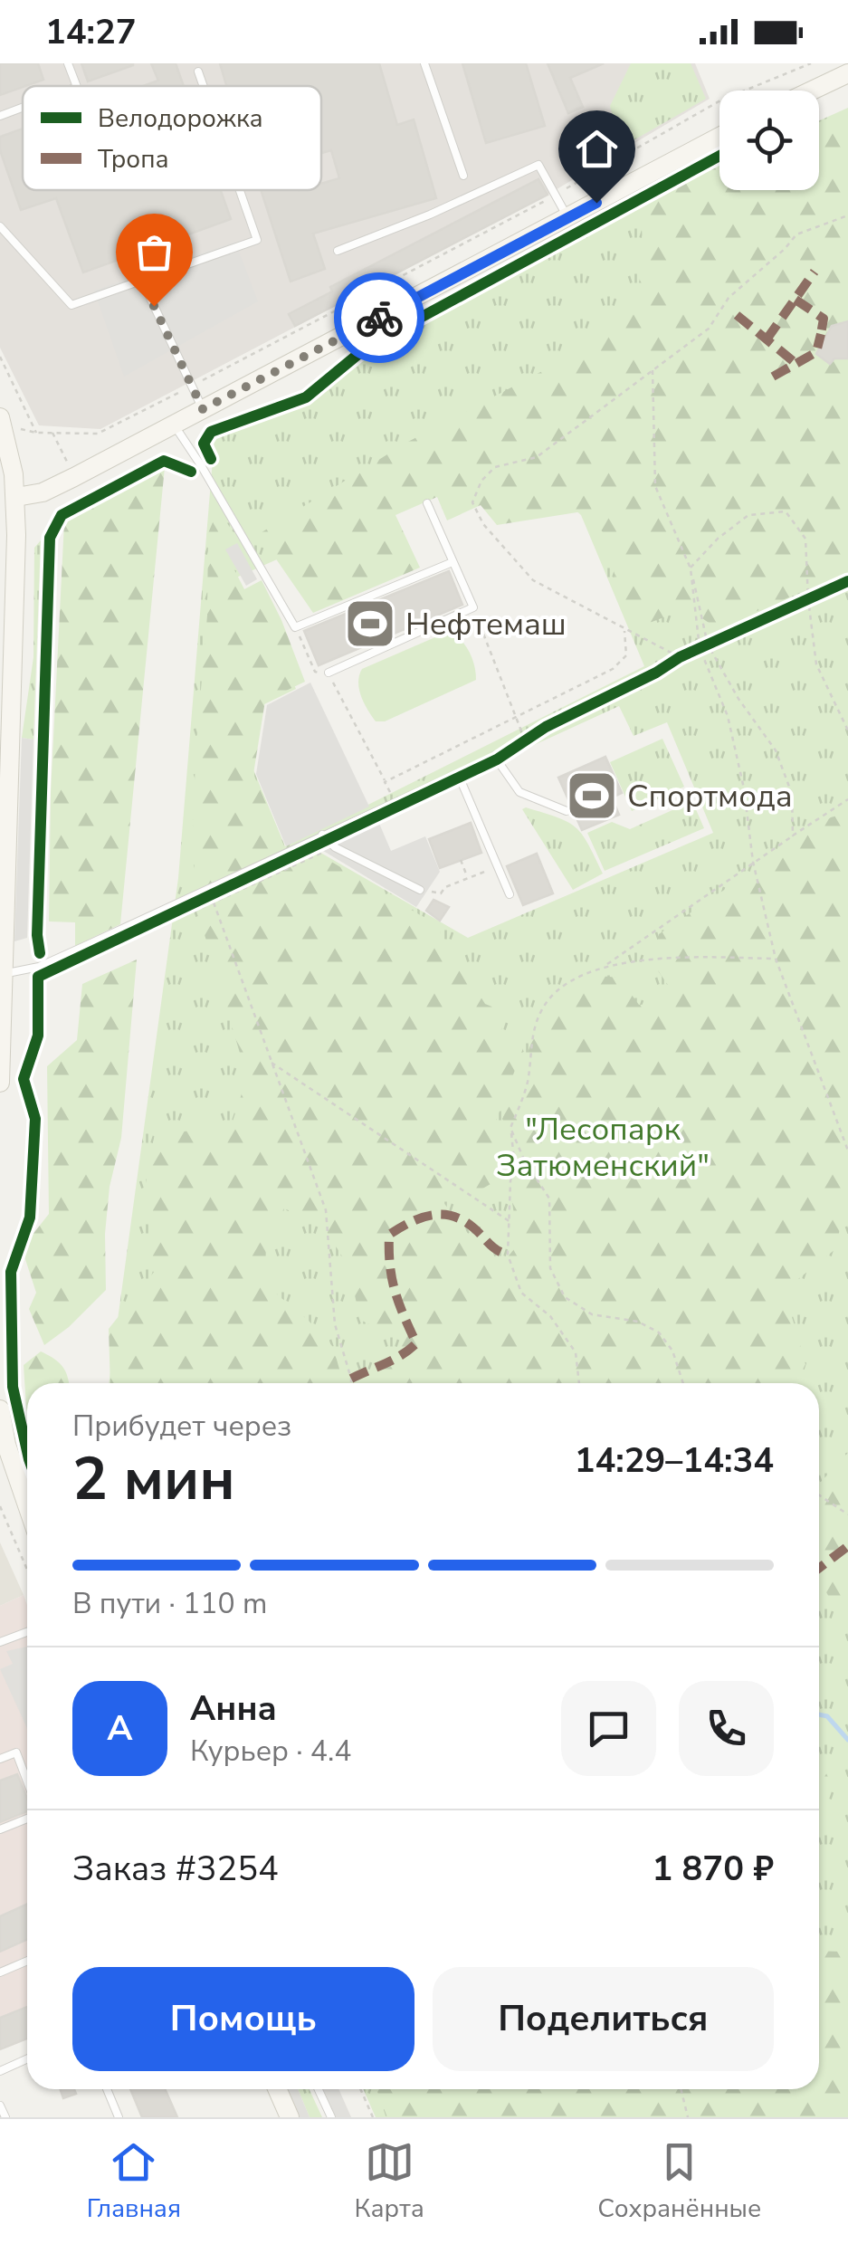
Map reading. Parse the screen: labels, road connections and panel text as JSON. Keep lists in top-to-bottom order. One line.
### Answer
{"parks":["\"Лесопарк Затюменский\""],"places":{"sports":["Нефтемаш","Спортмода"]},"legend":["Велодорожка","Тропа"],"page":{"status":"14:27","heading":["2 мин","Прибудет через","14:29–14:34"],"panel":["Анна","Курьер · 4.4","Заказ #3254","1 870 ₽"],"bar":"В пути · 110 m","round":"А","buttons":["Помощь","Поделиться"],"tabs":["Главная","Карта","Сохранённые"]}}
